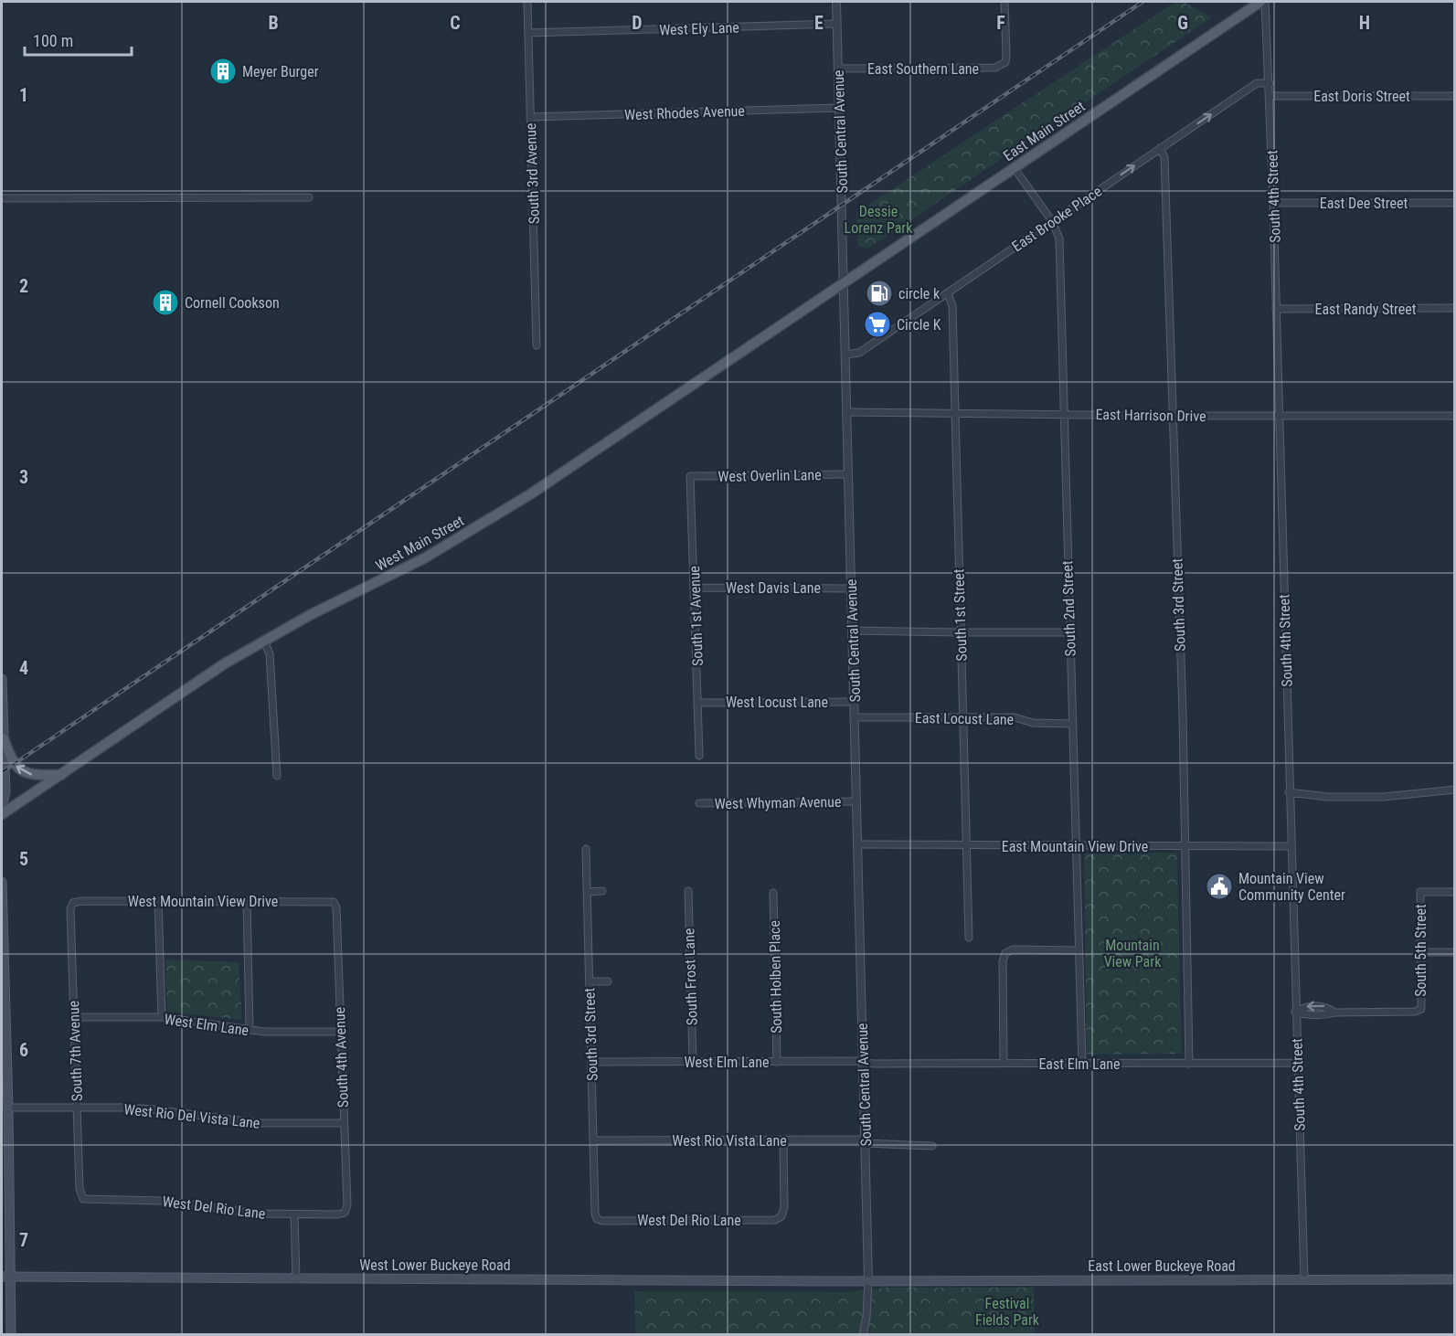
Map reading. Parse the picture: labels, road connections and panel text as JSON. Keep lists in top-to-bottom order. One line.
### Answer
{"streets":{"main road":["East Main Street","West Main Street","West Lower Buckeye Road","East Lower Buckeye Road"],"street":["West Ely Lane","East Southern Lane","East Doris Street","West Rhodes Avenue","South Central Avenue","South 3rd Avenue","South 4th Street","East Dee Street","East Brooke Place","East Randy Street","East Harrison Drive","West Overlin Lane","West Davis Lane","South 3rd Street","South 2nd Street","South 1st Street","South 1st Avenue","West Locust Lane","East Locust Lane","West Whyman Avenue","East Mountain View Drive","West Mountain View Drive","South 5th Street","South Frost Lane","South Holben Place","West Elm Lane","South 7th Avenue","South 4th Avenue","East Elm Lane","West Rio Del Vista Lane","West Rio Vista Lane","West Del Rio Lane"]},"crossings":[["West Ely Lane","South Central Avenue"],["West Ely Lane","South 3rd Avenue"],["East Southern Lane","South Central Avenue"],["East Doris Street","South 4th Street"],["West Rhodes Avenue","South Central Avenue"],["West Rhodes Avenue","South 3rd Avenue"],["East Main Street","South Central Avenue"],["East Main Street","West Main Street"],["East Main Street","South 2nd Street"],["South Central Avenue","East Brooke Place"],["South Central Avenue","East Harrison Drive"],["South Central Avenue","West Overlin Lane"],["South Central Avenue","West Main Street"],["South Central Avenue","West Davis Lane"],["South Central Avenue","West Locust Lane"],["South Central Avenue","East Locust Lane"],["South Central Avenue","West Whyman Avenue"],["South Central Avenue","East Mountain View Drive"],["South Central Avenue","West Elm Lane"],["South Central Avenue","East Elm Lane"],["South Central Avenue","West Rio Vista Lane"],["South Central Avenue","West Lower Buckeye Road"],["South Central Avenue","East Lower Buckeye Road"],["South 4th Street","East Dee Street"],["South 4th Street","East Brooke Place"],["South 4th Street","East Randy Street"],["South 4th Street","East Harrison Drive"],["South 4th Street","East Mountain View Drive"],["South 4th Street","South 5th Street"],["South 4th Street","East Elm Lane"],["South 4th Street","East Lower Buckeye Road"],["East Brooke Place","South 3rd Street"],["East Brooke Place","South 2nd Street"],["East Brooke Place","South 1st Street"],["East Harrison Drive","South 3rd Street"],["East Harrison Drive","South 2nd Street"],["East Harrison Drive","South 1st Street"],["West Overlin Lane","South 1st Avenue"],["West Davis Lane","South 1st Avenue"],["South 3rd Street","East Mountain View Drive"],["South 3rd Street","West Elm Lane"],["South 3rd Street","East Elm Lane"],["South 3rd Street","West Rio Vista Lane"],["South 3rd Street","West Del Rio Lane"],["South 2nd Street","East Locust Lane"],["South 2nd Street","East Mountain View Drive"],["South 2nd Street","East Elm Lane"],["South 1st Street","East Locust Lane"],["South 1st Street","East Mountain View Drive"],["South 1st Avenue","West Locust Lane"],["West Mountain View Drive","South 7th Avenue"],["West Mountain View Drive","South 4th Avenue"],["South Frost Lane","West Elm Lane"],["South Holben Place","West Elm Lane"],["West Elm Lane","South 7th Avenue"],["West Elm Lane","South 4th Avenue"],["West Elm Lane","East Elm Lane"],["South 7th Avenue","West Rio Del Vista Lane"],["South 7th Avenue","West Del Rio Lane"],["South 4th Avenue","West Rio Del Vista Lane"],["South 4th Avenue","West Del Rio Lane"],["West Rio Vista Lane","West Del Rio Lane"],["West Lower Buckeye Road","East Lower Buckeye Road"]],"one_way":["East Brooke Place"],"parks":["Dessie Lorenz Park","Mountain View Park","Festival Fields Park"],"places":{"building":["Meyer Burger","Cornell Cookson"],"fuel station":["circle k"],"supermarket":["Circle K"],"public building":["Mountain View Community Center"]},"scale_bar":"100 m","grid":{"columns":["B","C","D","E","F","G","H"],"rows":["1","2","3","4","5","6","7"]}}
